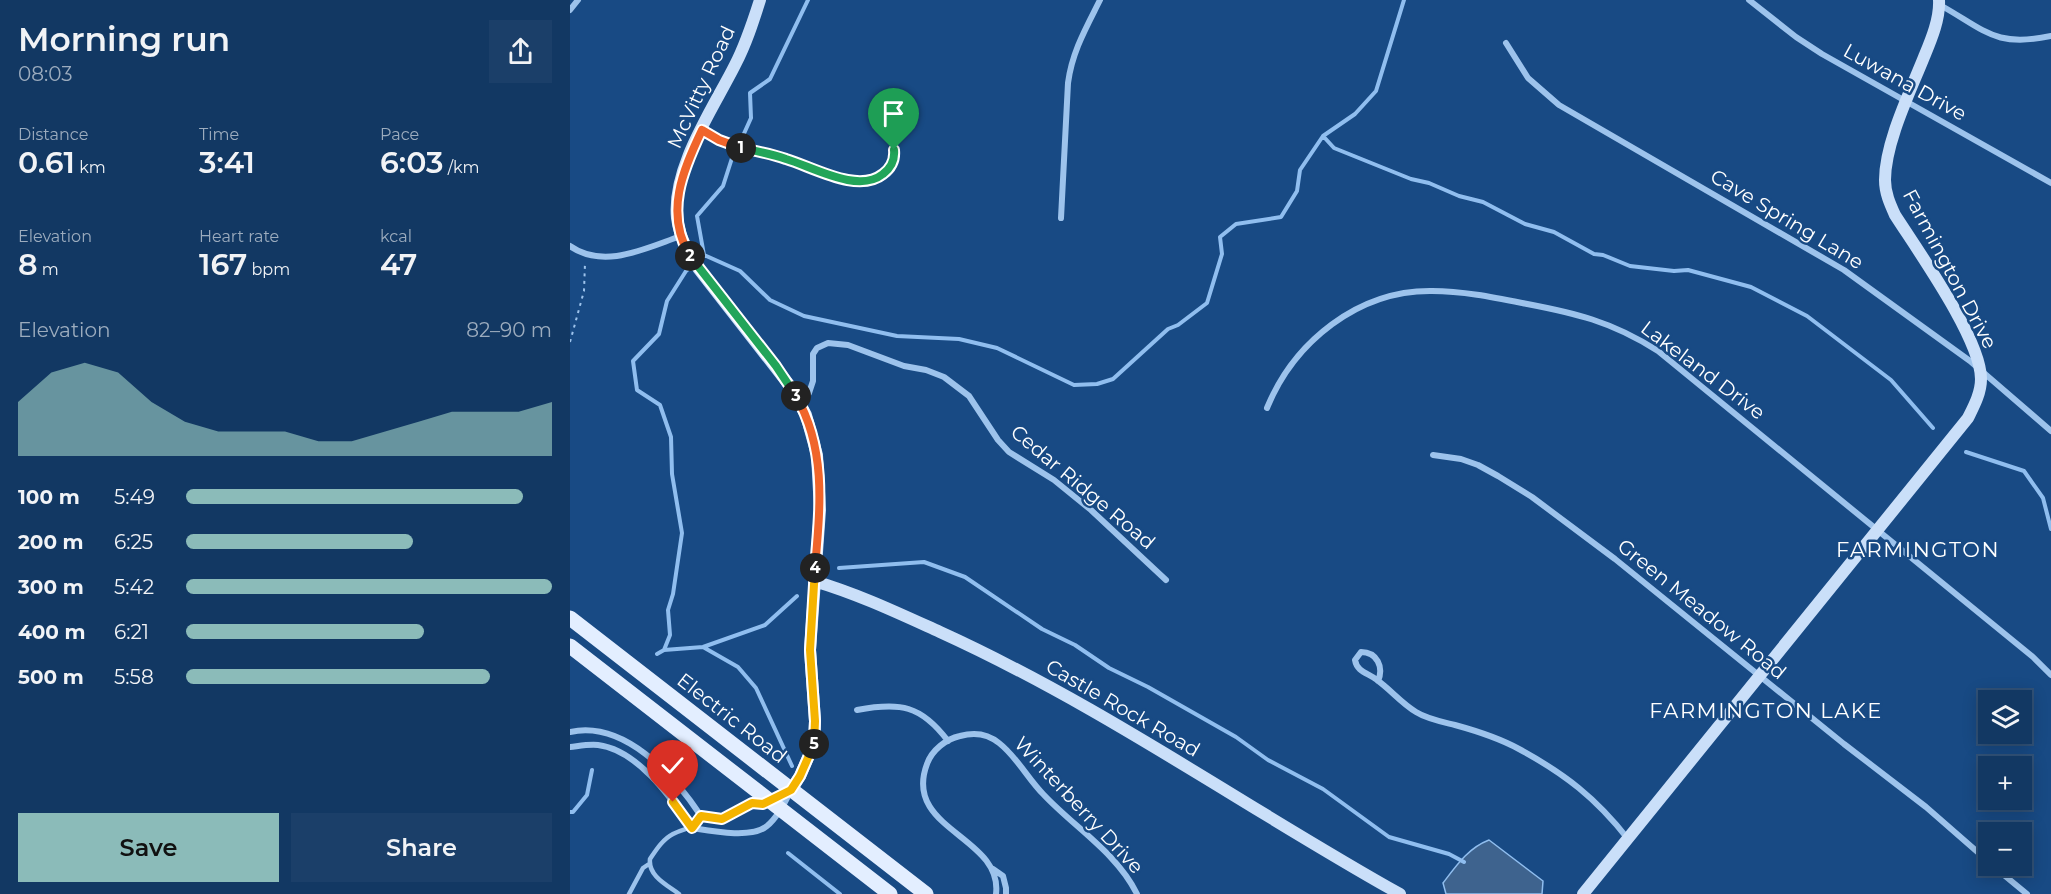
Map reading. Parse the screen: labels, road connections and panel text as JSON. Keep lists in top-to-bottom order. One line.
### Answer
{"streets":{"main road":["Electric Road"],"street":["Luwana Drive","McVitty Road","Cave Spring Lane","Farmington Drive","Lakeland Drive","Cedar Ridge Road","Green Meadow Road","Castle Rock Road","Winterberry Drive"]},"crossings":[["Luwana Drive","Farmington Drive"],["McVitty Road","Cedar Ridge Road"],["McVitty Road","Castle Rock Road"],["McVitty Road","Electric Road"],["Cave Spring Lane","Farmington Drive"],["Farmington Drive","Lakeland Drive"],["Farmington Drive","Green Meadow Road"]],"districts":["FARMINGTON","FARMINGTON LAKE"],"page":{"heading":["Morning run","08:03"],"stats":[["Distance","0.61 km"],["Time","3:41"],["Pace","6:03 /km"],["Elevation","8 m"],["Heart rate","167 bpm"],["kcal","47"]],"pins":["1","2","3","4","5"],"chart":["Elevation","82–90 m"],"list":[{"name":"100 m","note":"5:49"},{"name":"200 m","note":"6:25"},{"name":"300 m","note":"5:42"},{"name":"400 m","note":"6:21"},{"name":"500 m","note":"5:58"}],"map_buttons":["+","−"],"buttons":["Save","Share"]}}
